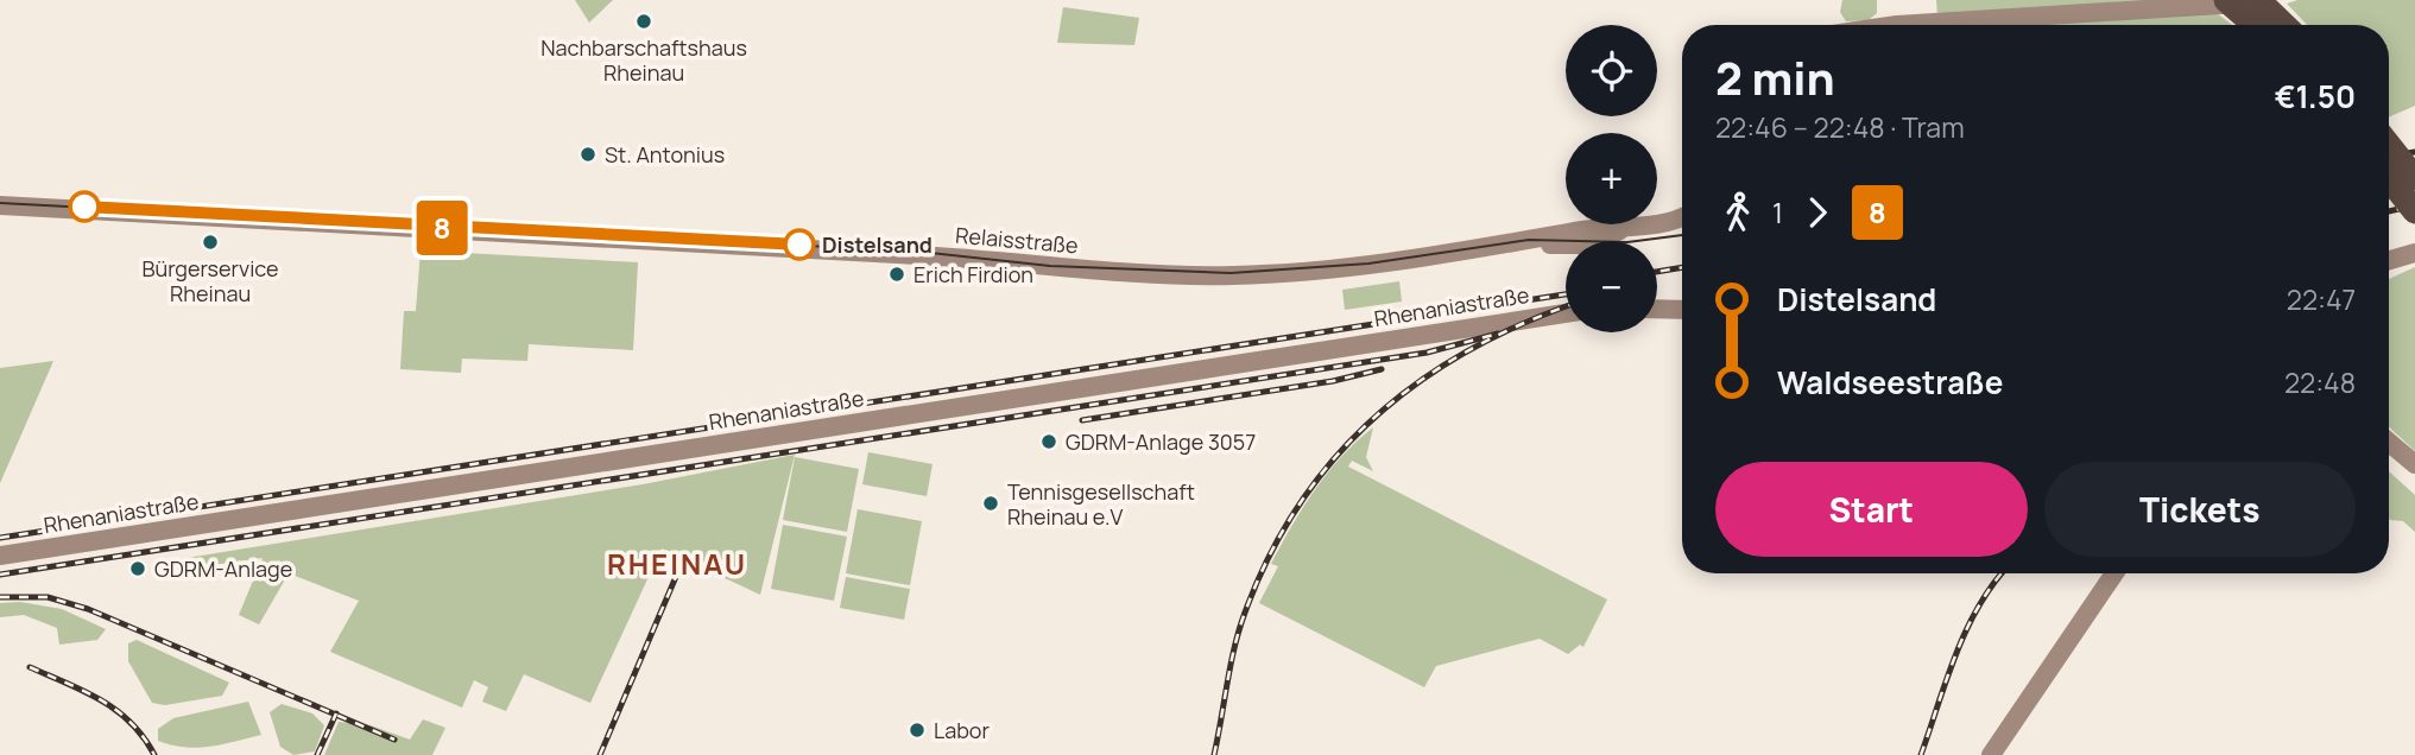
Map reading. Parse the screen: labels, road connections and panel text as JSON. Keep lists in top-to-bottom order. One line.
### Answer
{"streets":{"main road":["Relaisstraße","Rhenaniastraße"]},"districts":["RHEINAU"],"places":["Nachbarschaftshaus Rheinau","St. Antonius","Bürgerservice Rheinau","Distelsand","Erich Firdion","GDRM-Anlage 3057","Tennisgesellschaft Rheinau e.V","GDRM-Anlage","Labor"],"lines":["tram line 8"],"page":{"on_map":"8","map_buttons":["+","−"],"heading":["2 min","22:46 – 22:48 · Tram","€1.50"],"legs":["1","8"],"list":[{"name":"Distelsand","value":"22:47"},{"name":"Waldseestraße","value":"22:48"}],"buttons":["Start","Tickets"]}}
